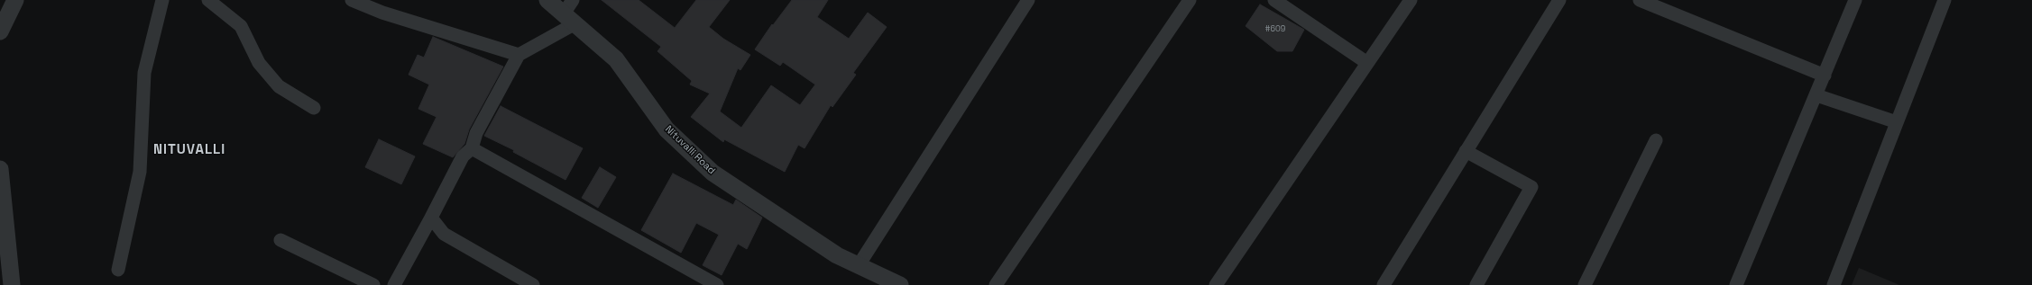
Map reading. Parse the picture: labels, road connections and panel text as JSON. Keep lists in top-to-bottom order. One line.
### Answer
{"streets":{"street":["Nituvalli Road"]},"districts":["NITUVALLI"],"house_numbers":["#609"]}
